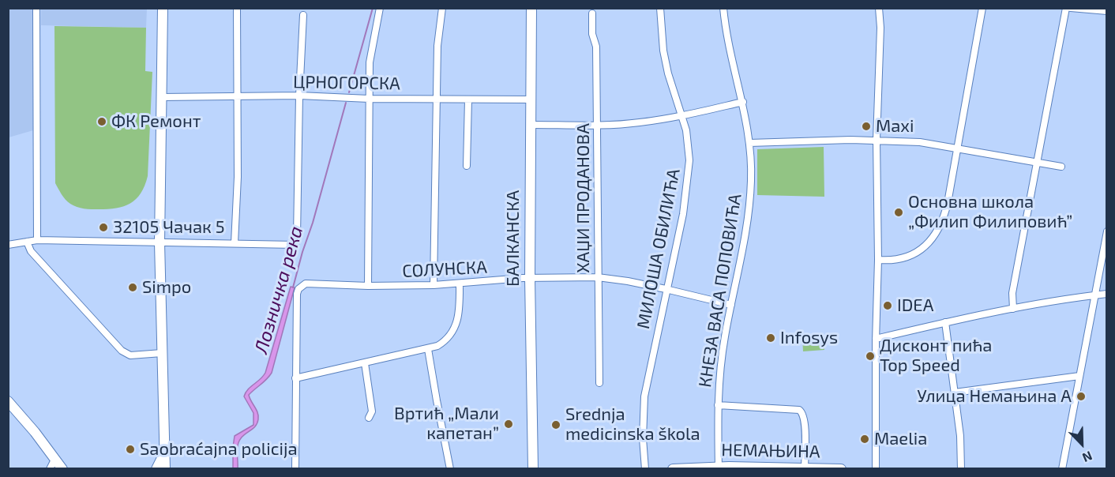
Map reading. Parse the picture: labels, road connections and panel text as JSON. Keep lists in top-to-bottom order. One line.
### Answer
{"streets":{"street":["ЦРНОГОРСКА","ХАЏИ ПРОДАНОВА","БАЛКАНСКА","МИЛОША ОБИЛИЋА","СОЛУНСКА","КНЕЗА ВАСА ПОПОВИЋА","НЕМАЊИНА"]},"crossings":[["ЦРНОГОРСКА","БАЛКАНСКА"],["ХАЏИ ПРОДАНОВА","СОЛУНСКА"],["БАЛКАНСКА","СОЛУНСКА"],["МИЛОША ОБИЛИЋА","СОЛУНСКА"],["СОЛУНСКА","КНЕЗА ВАСА ПОПОВИЋА"],["КНЕЗА ВАСА ПОПОВИЋА","НЕМАЊИНА"]],"water":["Лозничка река"],"places":["ФК Ремонт","Maxi","Основна школа „Филип Филиповић”","32105 Чачак 5","Simpo","IDEA","Infosys","Дисконт пића Top Speed","Улица Немањина А","Вртић „Мали капетан”","Srednja medicinska škola","Maelia","Saobraćajna policija"],"north":"bottom right"}
